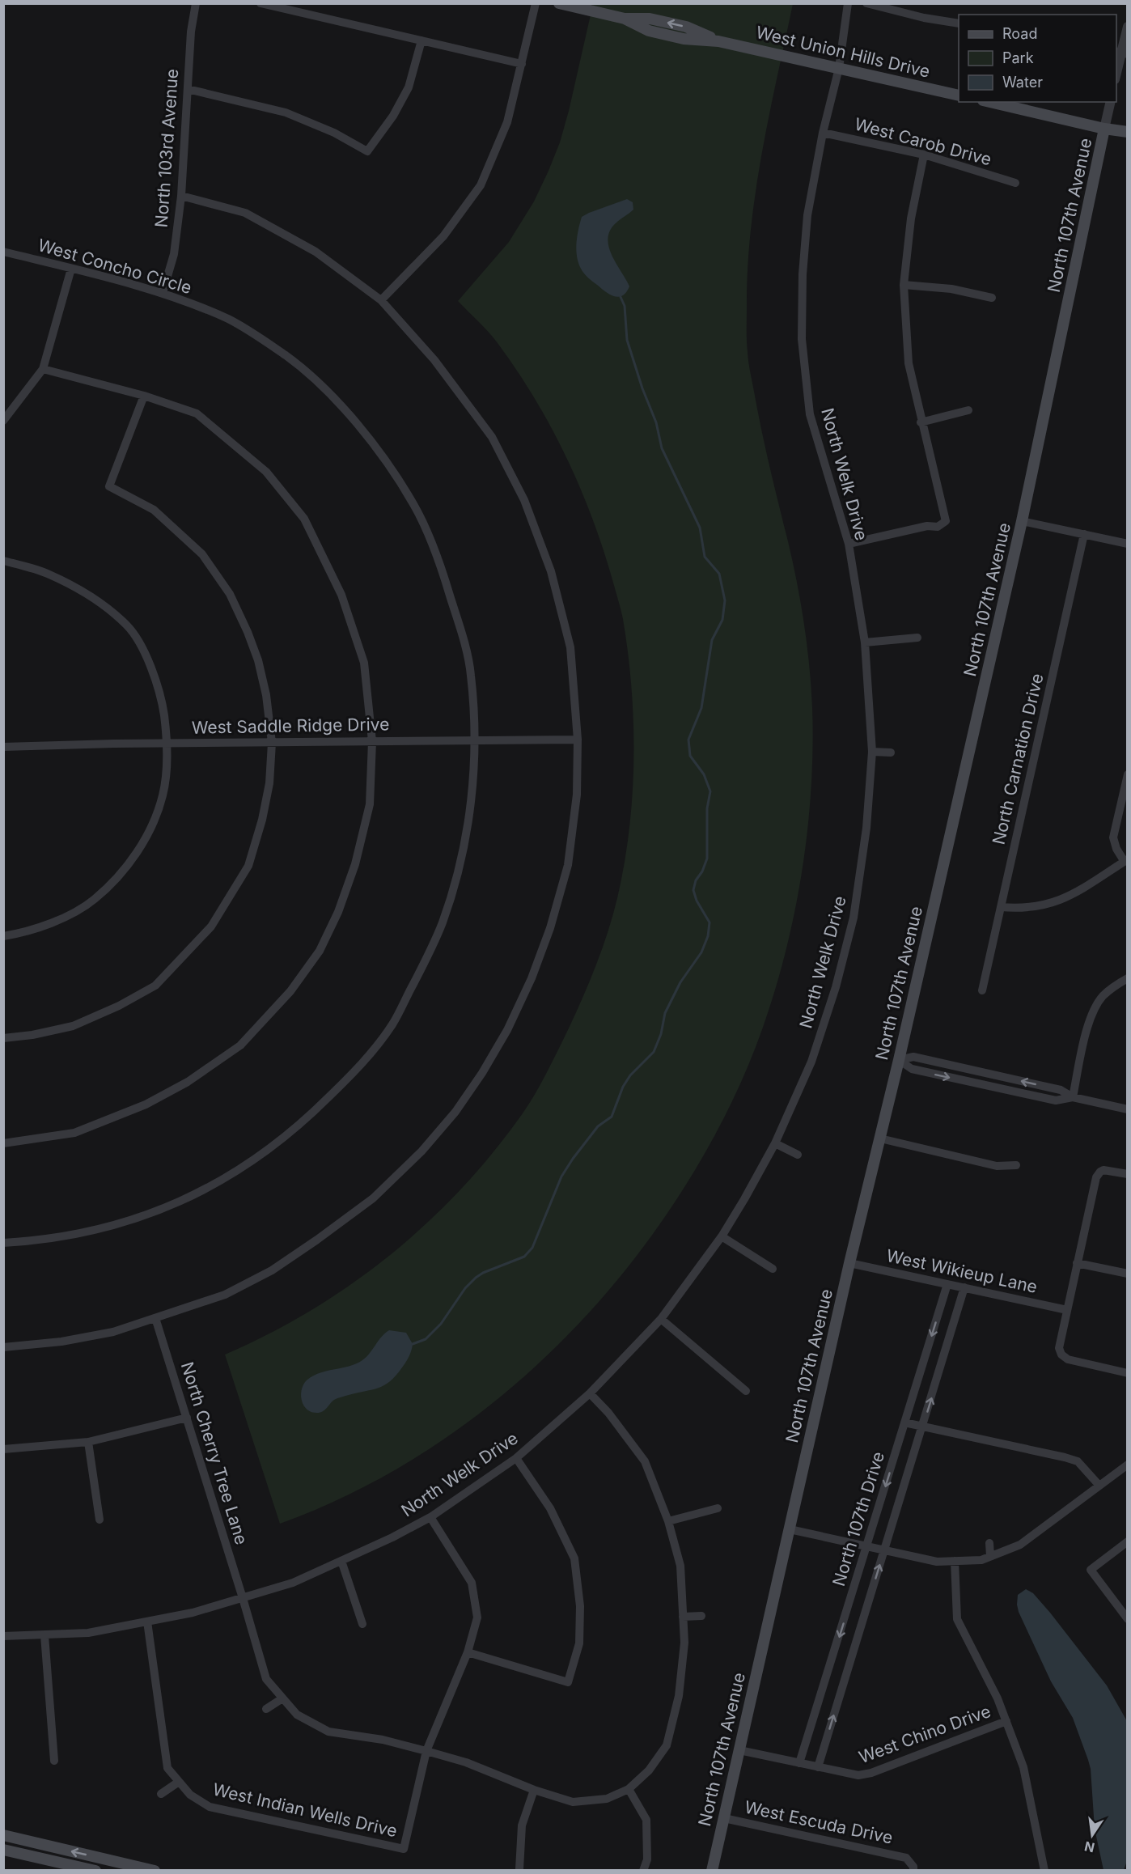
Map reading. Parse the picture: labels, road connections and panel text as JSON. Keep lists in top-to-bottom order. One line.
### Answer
{"streets":{"main road":["West Union Hills Drive","North 107th Avenue"],"street":["West Carob Drive","North 103rd Avenue","West Concho Circle","North Welk Drive","West Saddle Ridge Drive","North Carnation Drive","West Wikieup Lane","North Cherry Tree Lane","North 107th Drive","West Chino Drive","West Indian Wells Drive","West Escuda Drive"]},"crossings":[["West Union Hills Drive","North Welk Drive"],["West Carob Drive","North Welk Drive"],["North 103rd Avenue","West Concho Circle"],["North 107th Avenue","West Wikieup Lane"],["North 107th Avenue","West Chino Drive"],["North 107th Avenue","West Escuda Drive"],["West Concho Circle","West Saddle Ridge Drive"],["North Welk Drive","North Cherry Tree Lane"],["North Welk Drive","West Indian Wells Drive"],["West Wikieup Lane","North 107th Drive"],["North Cherry Tree Lane","West Indian Wells Drive"],["North 107th Drive","West Chino Drive"]],"legend":["Road","Park","Water"],"north":"bottom"}
